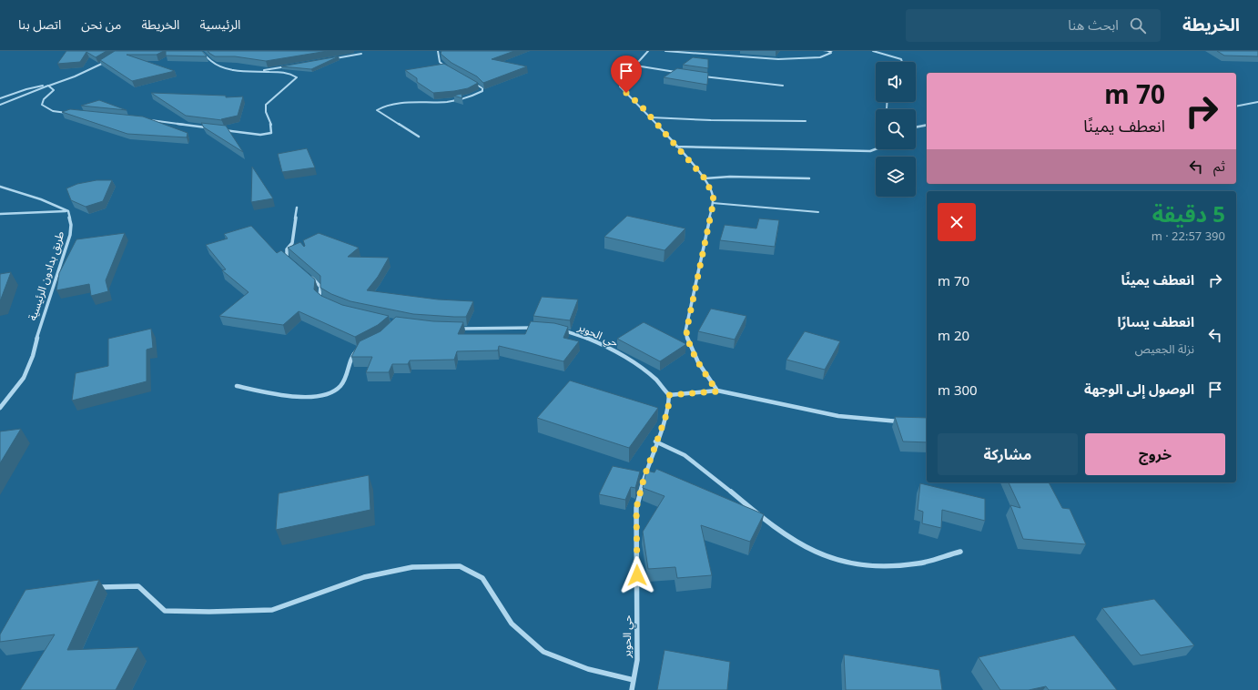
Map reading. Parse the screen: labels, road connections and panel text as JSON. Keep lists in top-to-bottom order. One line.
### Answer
{"streets":{"street":["طريق بدادون الرئيسية","حي الحوير"]},"page":{"header":"الخريطة","search":"ابحث هنا","nav":["الرئيسية","الخريطة","من نحن","اتصل بنا"],"turn":["70 m","انعطف يمينًا"],"then":"ثم","heading":["5 دقيقة","390 m · 22:57"],"list":[{"name":"انعطف يمينًا","value":"70 m"},{"name":"انعطف يسارًا","note":"نزلة الجعيص","value":"20 m"},{"name":"الوصول إلى الوجهة","value":"300 m"}],"buttons":["خروج","مشاركة"]}}
